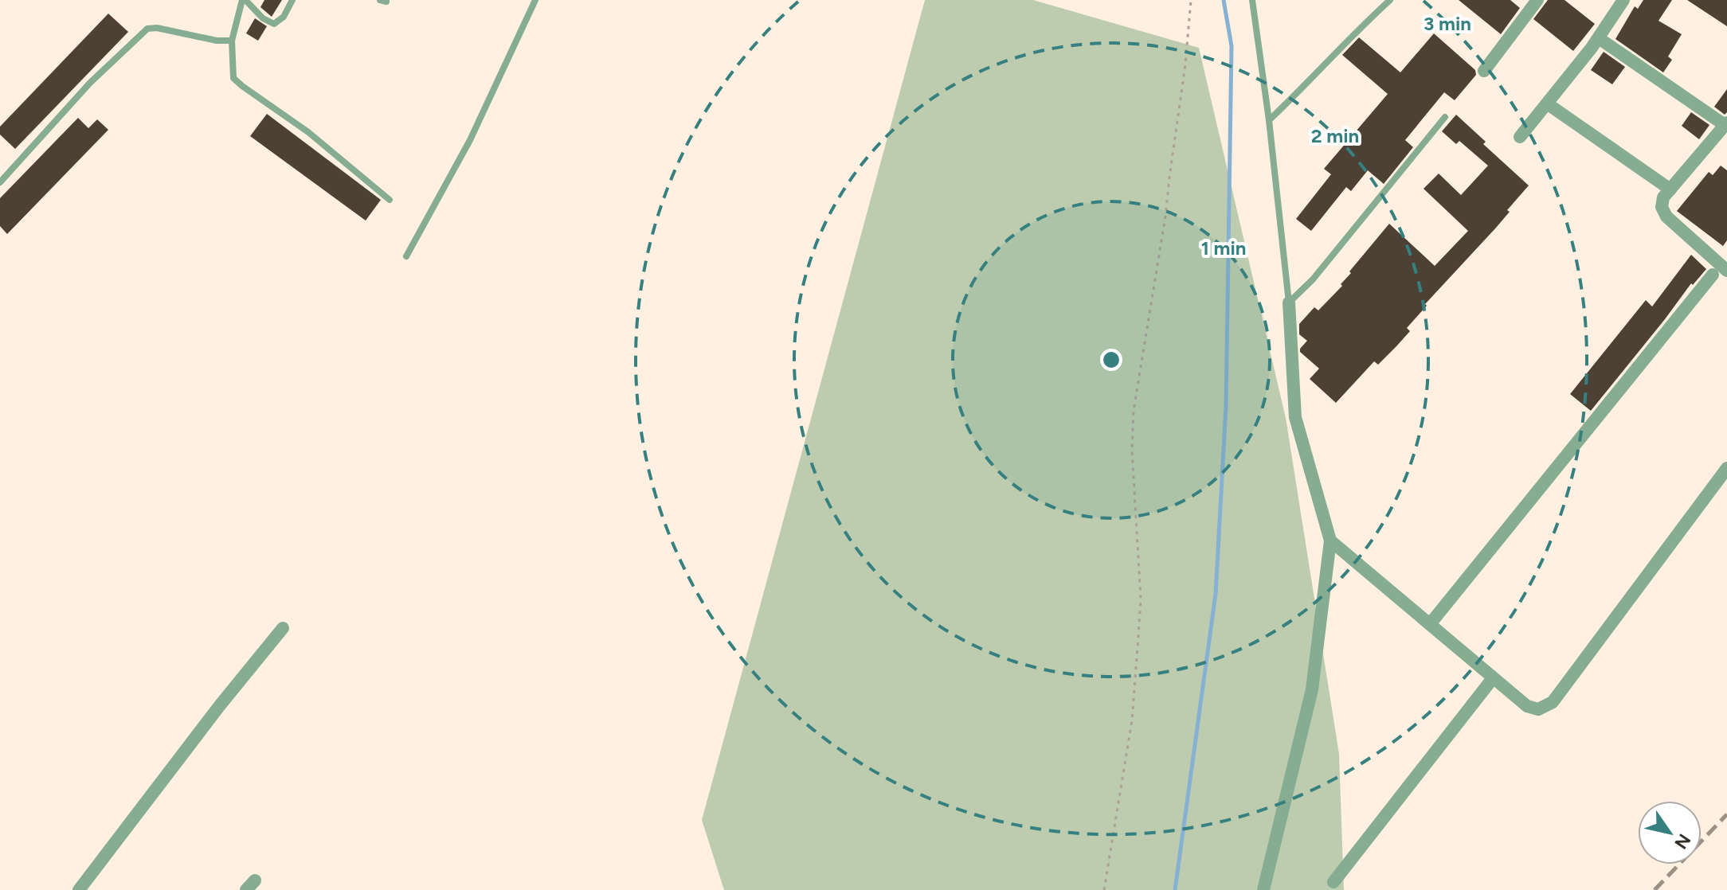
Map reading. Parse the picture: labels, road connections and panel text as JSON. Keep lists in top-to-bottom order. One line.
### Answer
{"north":"bottom right","rings":["3 min","2 min","1 min"]}
